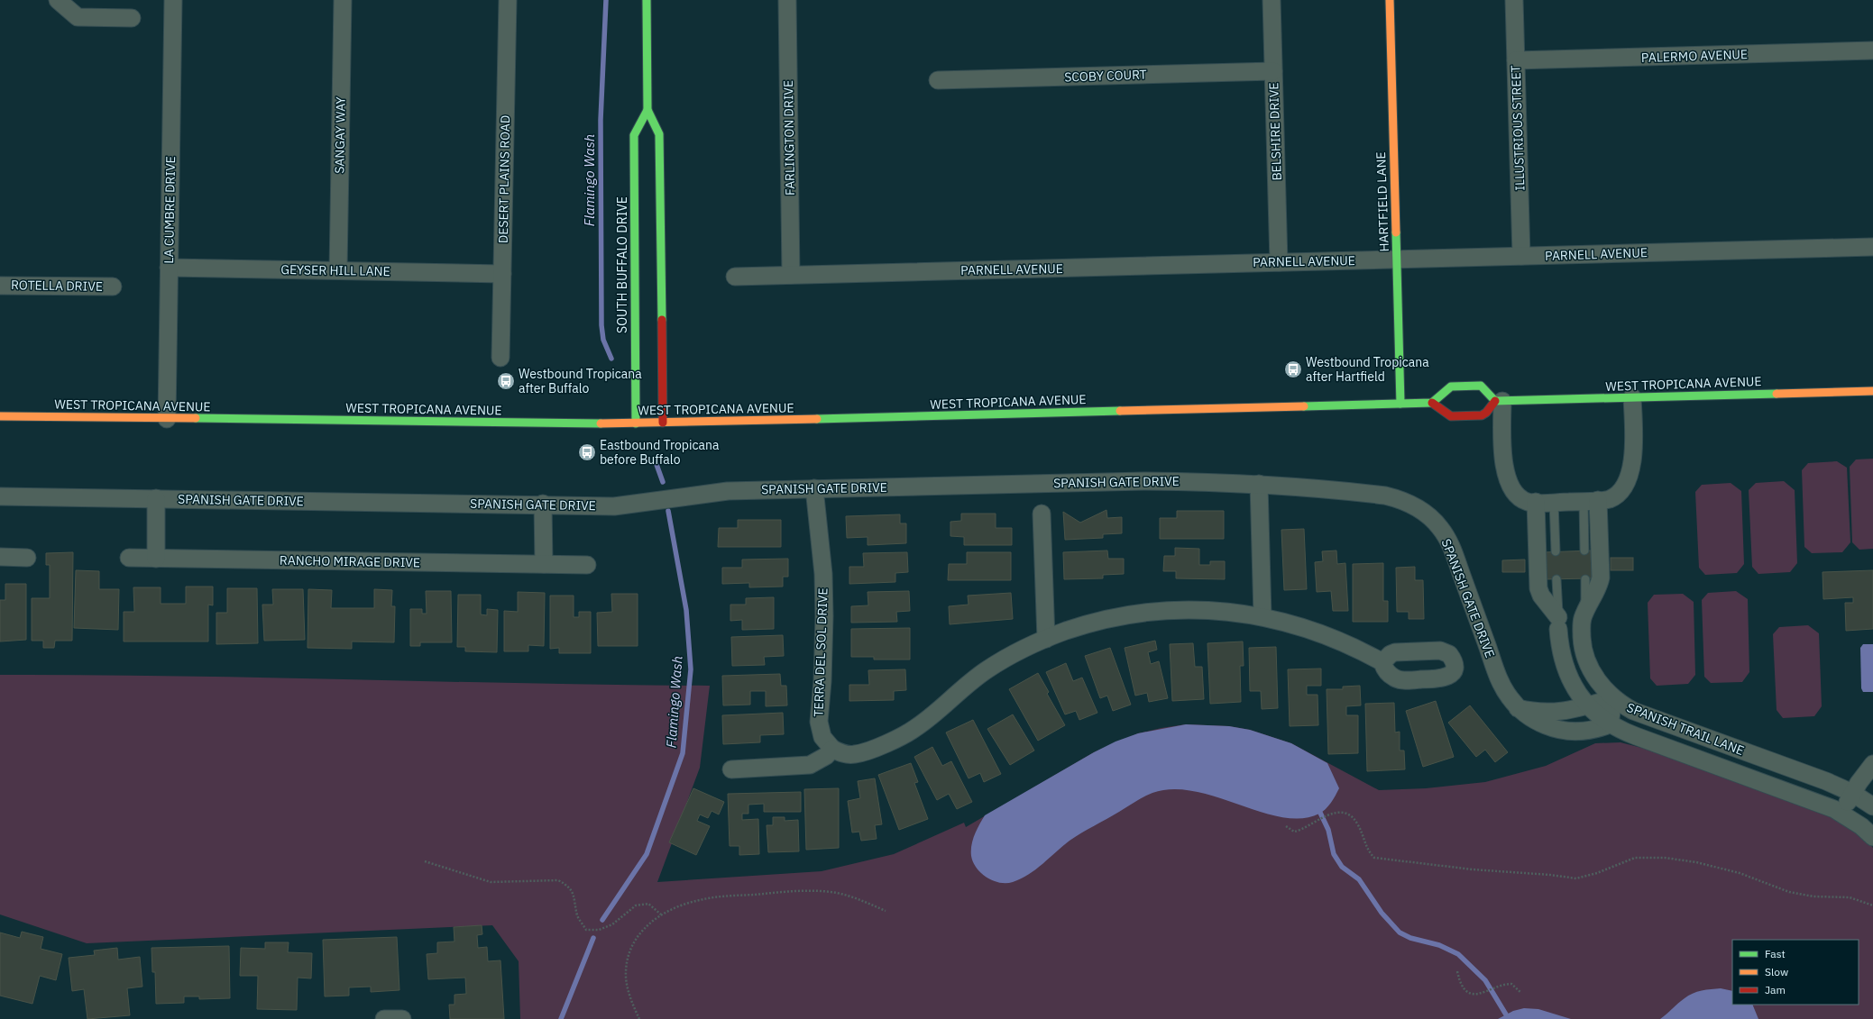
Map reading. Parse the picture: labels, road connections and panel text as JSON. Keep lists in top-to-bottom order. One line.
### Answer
{"streets":{"main road":["HARTFIELD LANE","SOUTH BUFFALO DRIVE","WEST TROPICANA AVENUE"],"street":["PALERMO AVENUE","SCOBY COURT","ILLUSTRIOUS STREET","BELSHIRE DRIVE","SANGAY WAY","FARLINGTON DRIVE","DESERT PLAINS ROAD","LA CUMBRE DRIVE","PARNELL AVENUE","GEYSER HILL LANE","ROTELLA DRIVE","SPANISH GATE DRIVE","RANCHO MIRAGE DRIVE","TERRA DEL SOL DRIVE","SPANISH TRAIL LANE"]},"crossings":[["PALERMO AVENUE","ILLUSTRIOUS STREET"],["SCOBY COURT","BELSHIRE DRIVE"],["ILLUSTRIOUS STREET","PARNELL AVENUE"],["BELSHIRE DRIVE","PARNELL AVENUE"],["SANGAY WAY","GEYSER HILL LANE"],["FARLINGTON DRIVE","PARNELL AVENUE"],["DESERT PLAINS ROAD","GEYSER HILL LANE"],["HARTFIELD LANE","PARNELL AVENUE"],["HARTFIELD LANE","WEST TROPICANA AVENUE"],["LA CUMBRE DRIVE","GEYSER HILL LANE"],["LA CUMBRE DRIVE","WEST TROPICANA AVENUE"],["SOUTH BUFFALO DRIVE","WEST TROPICANA AVENUE"],["SPANISH GATE DRIVE","TERRA DEL SOL DRIVE"],["SPANISH GATE DRIVE","SPANISH TRAIL LANE"]],"water":["Flamingo Wash"],"places":{"bus stop":["Westbound Tropicana after Hartfield","Westbound Tropicana after Buffalo","Eastbound Tropicana before Buffalo"]},"legend":["Fast","Slow","Jam"]}
